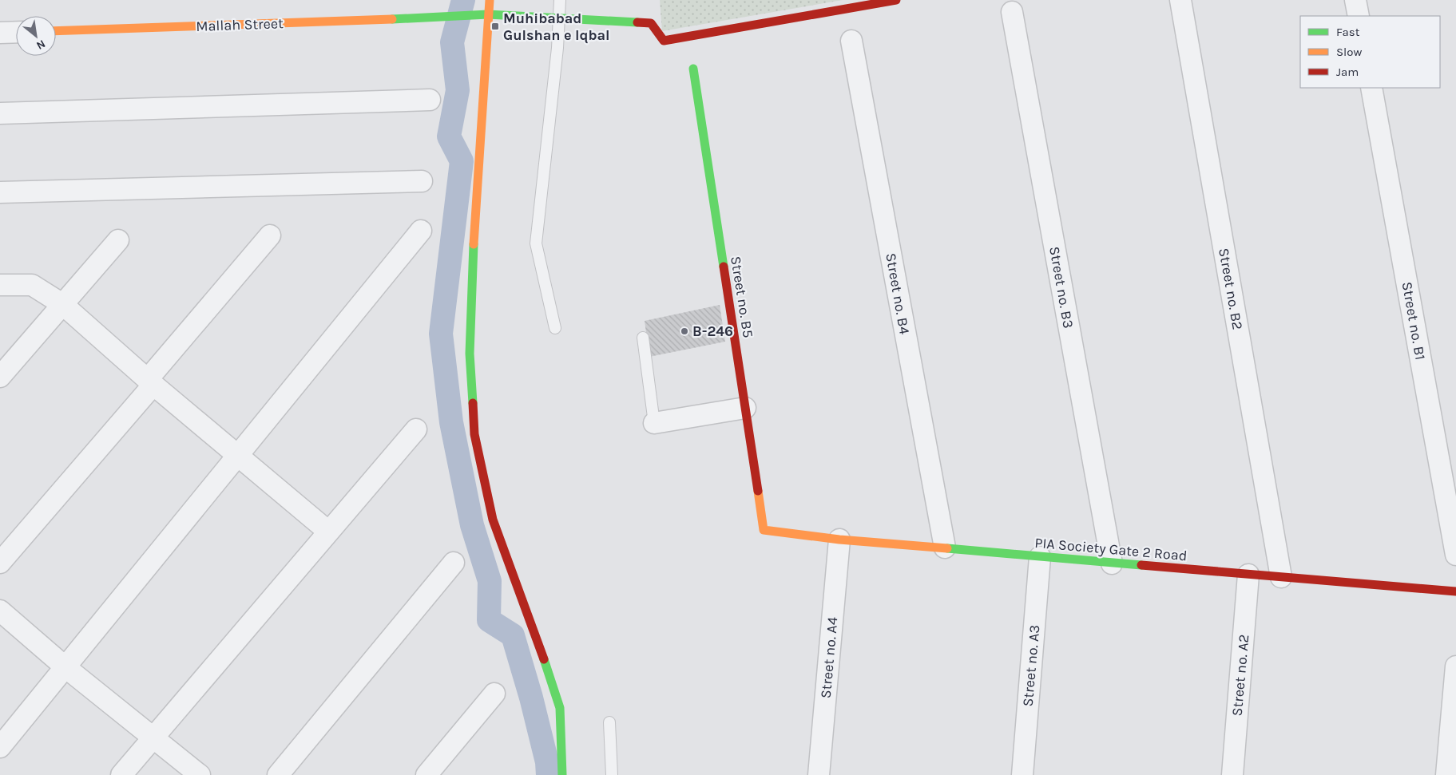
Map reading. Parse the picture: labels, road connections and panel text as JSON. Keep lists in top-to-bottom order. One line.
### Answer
{"streets":{"street":["Mallah Street","Street no. B3","Street no. B2","Street no. B4","Street no. B5","Street no. B1","PIA Society Gate 2 Road","Street no. A4","Street no. A3","Street no. A2"]},"crossings":[["Street no. B3","PIA Society Gate 2 Road"],["Street no. B2","PIA Society Gate 2 Road"],["Street no. B4","PIA Society Gate 2 Road"],["Street no. B5","PIA Society Gate 2 Road"],["PIA Society Gate 2 Road","Street no. A4"],["PIA Society Gate 2 Road","Street no. A3"],["PIA Society Gate 2 Road","Street no. A2"]],"places":{"transit":["Muhibabad Gulshan e Iqbal"],"other":["B-246"]},"legend":["Fast","Slow","Jam"],"north":"bottom right"}
